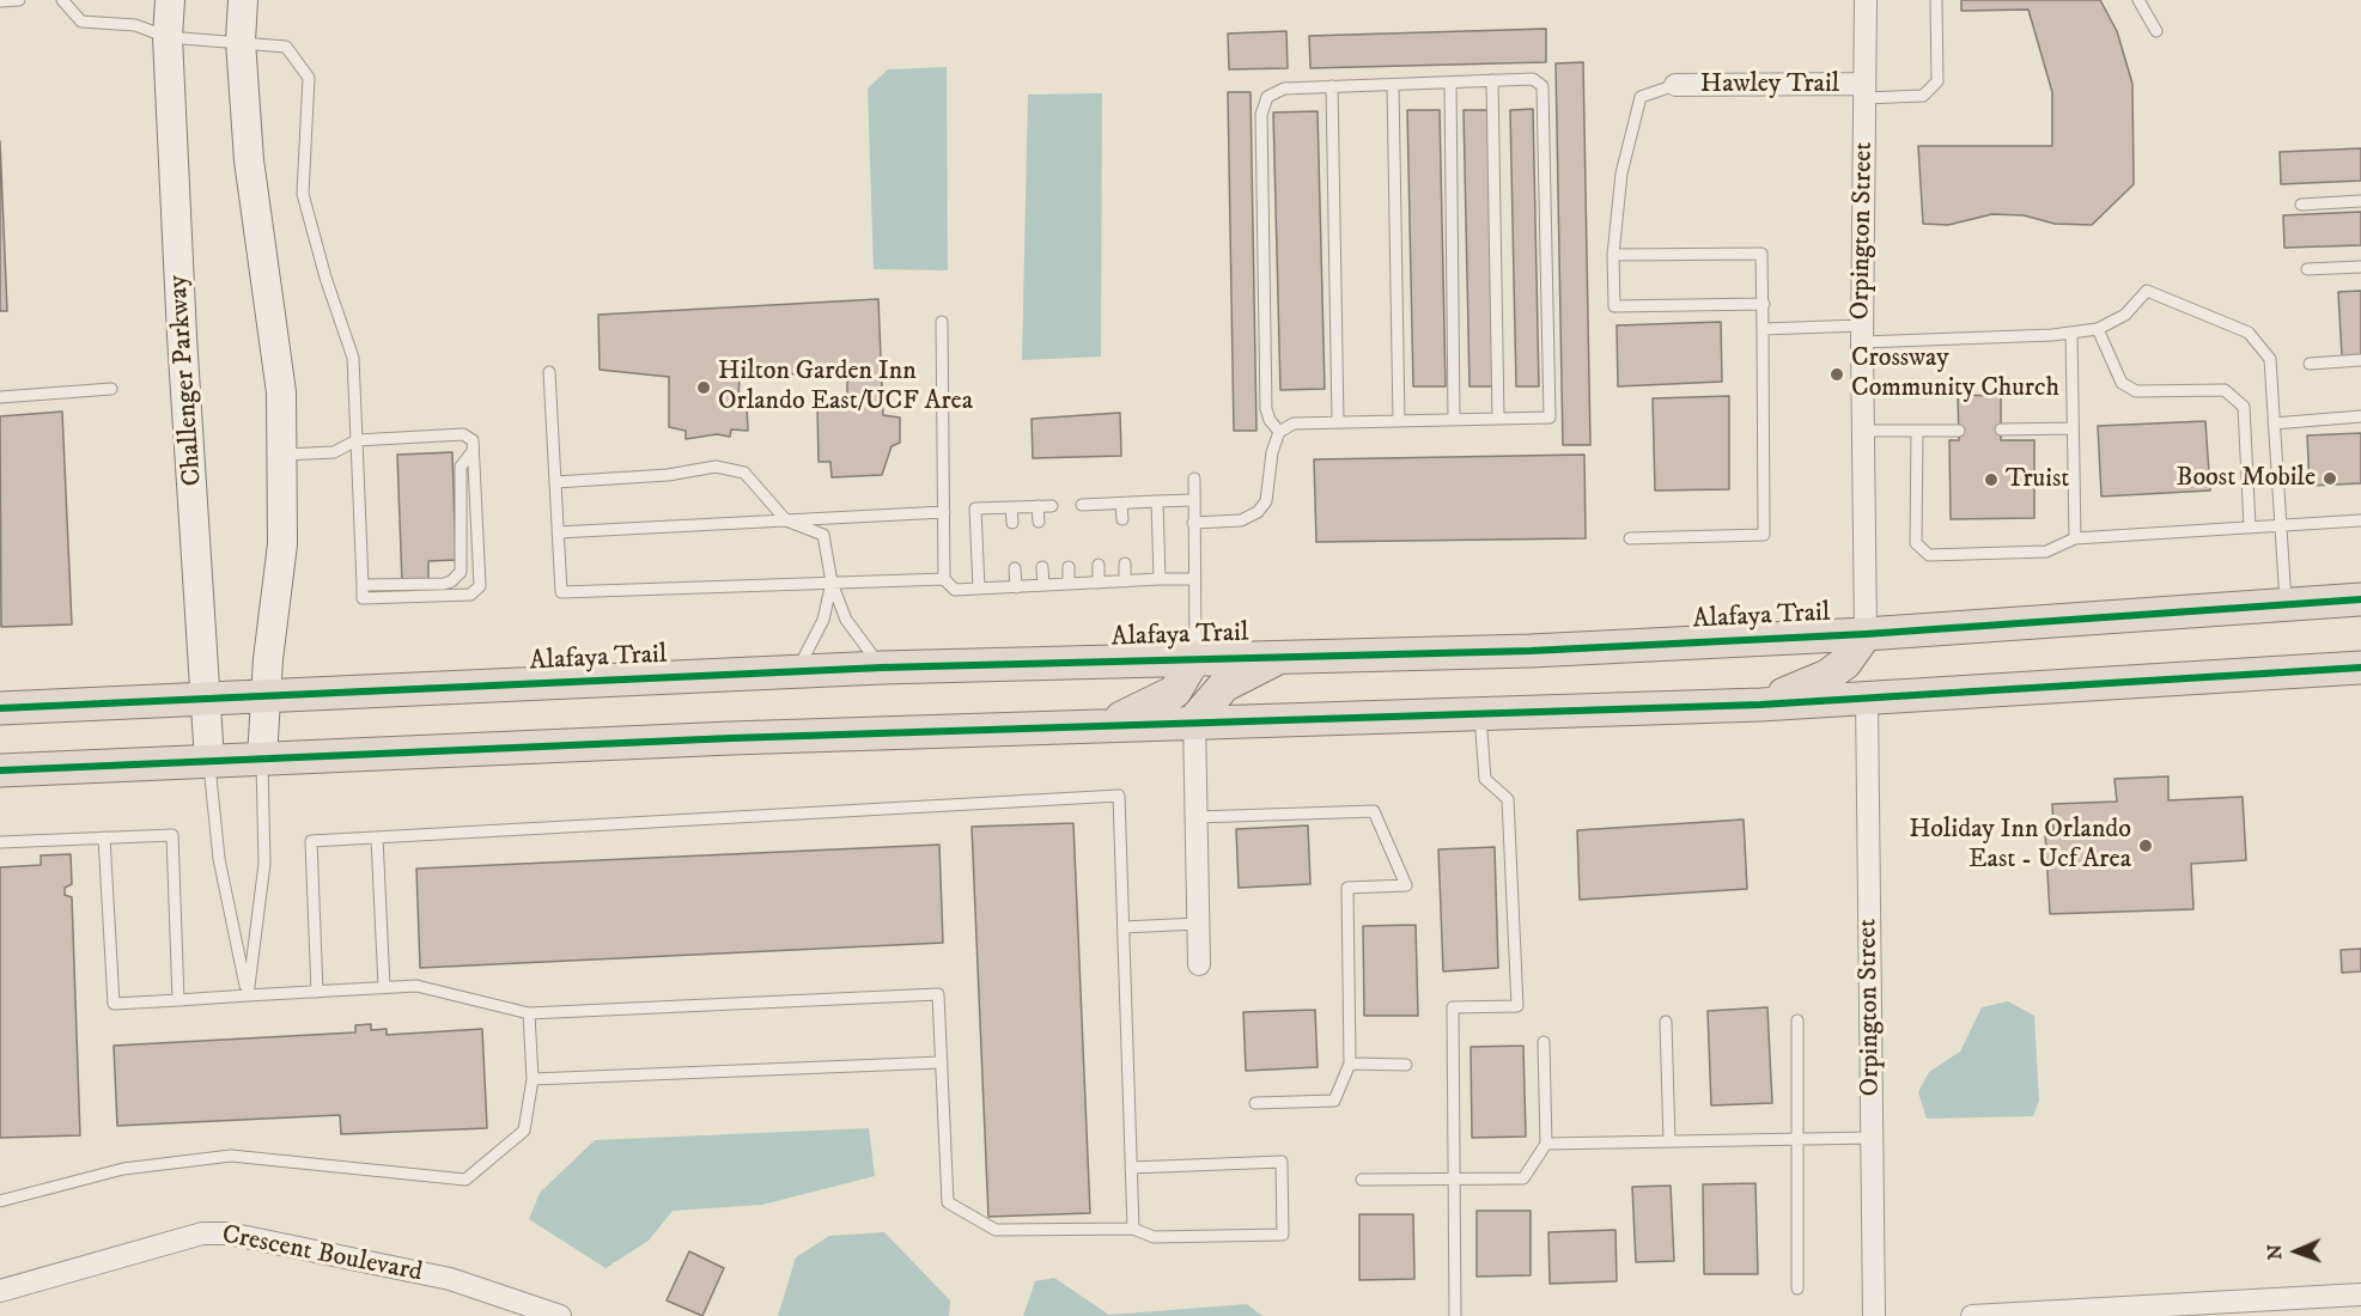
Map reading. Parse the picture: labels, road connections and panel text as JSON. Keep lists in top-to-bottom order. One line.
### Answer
{"streets":{"main road":["Challenger Parkway","Alafaya Trail"],"street":["Hawley Trail","Orpington Street","Crescent Boulevard"]},"crossings":[["Hawley Trail","Orpington Street"],["Orpington Street","Alafaya Trail"],["Challenger Parkway","Alafaya Trail"]],"places":["Crossway Community Church","Hilton Garden Inn Orlando East/UCF Area","Boost Mobile","Truist","Holiday Inn Orlando East - Ucf Area"],"north":"left"}
